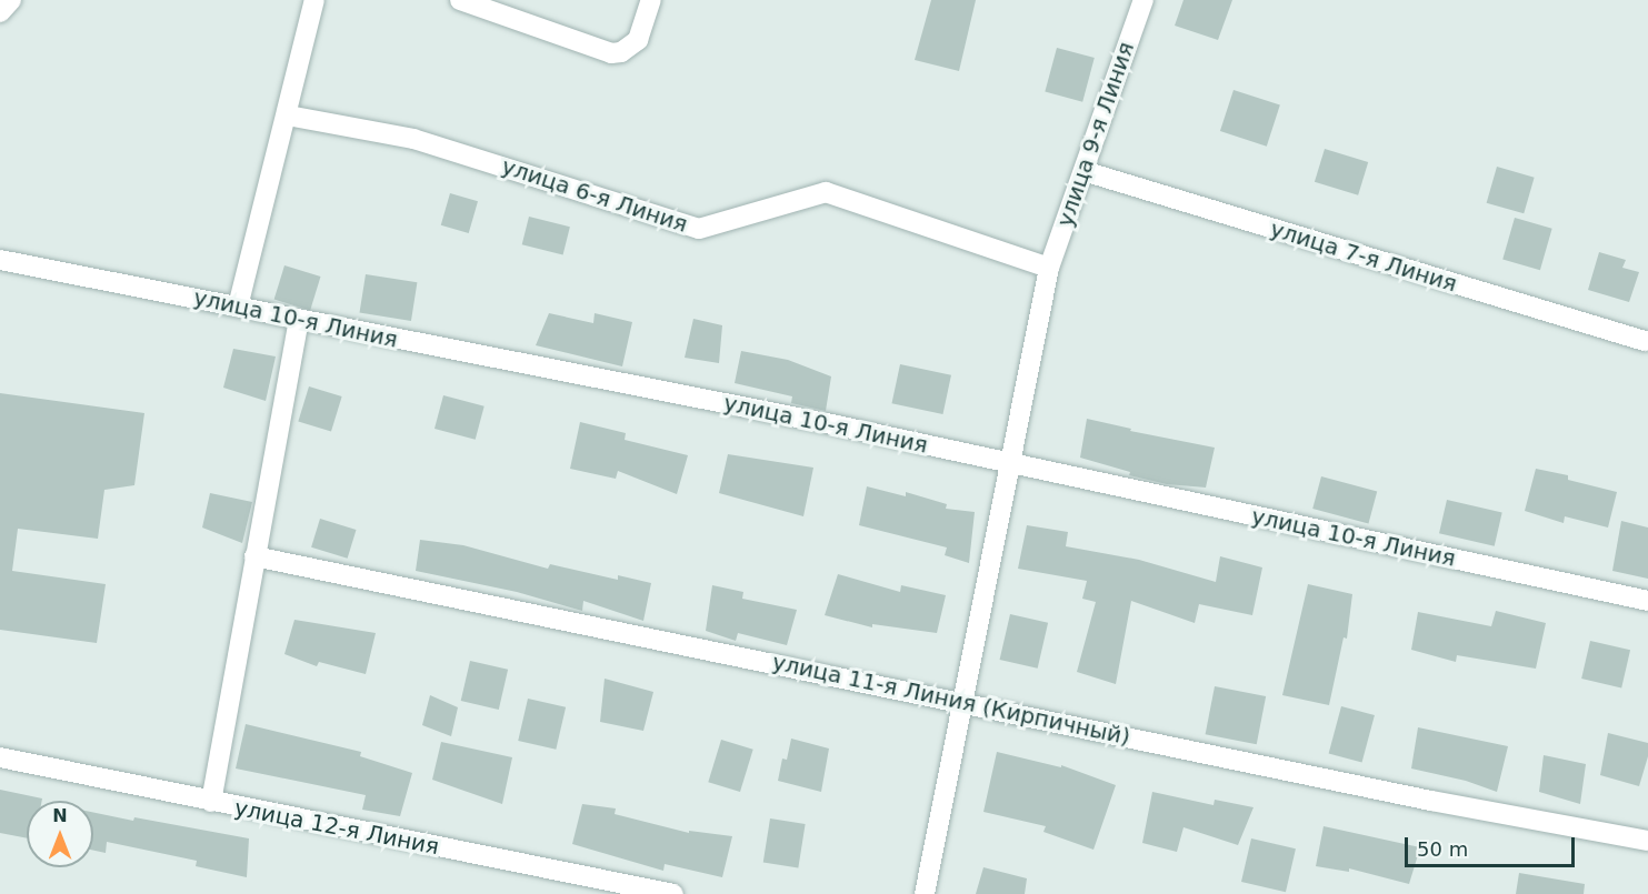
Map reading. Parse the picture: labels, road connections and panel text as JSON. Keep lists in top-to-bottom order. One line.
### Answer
{"streets":{"street":["улица 9-я Линия","улица 6-я Линия","улица 7-я Линия","улица 10-я Линия","улица 11-я Линия (Кирпичный)","улица 12-я Линия"]},"crossings":[["улица 9-я Линия","улица 6-я Линия"],["улица 9-я Линия","улица 7-я Линия"]],"scale_bar":"50 m","north":"top"}
